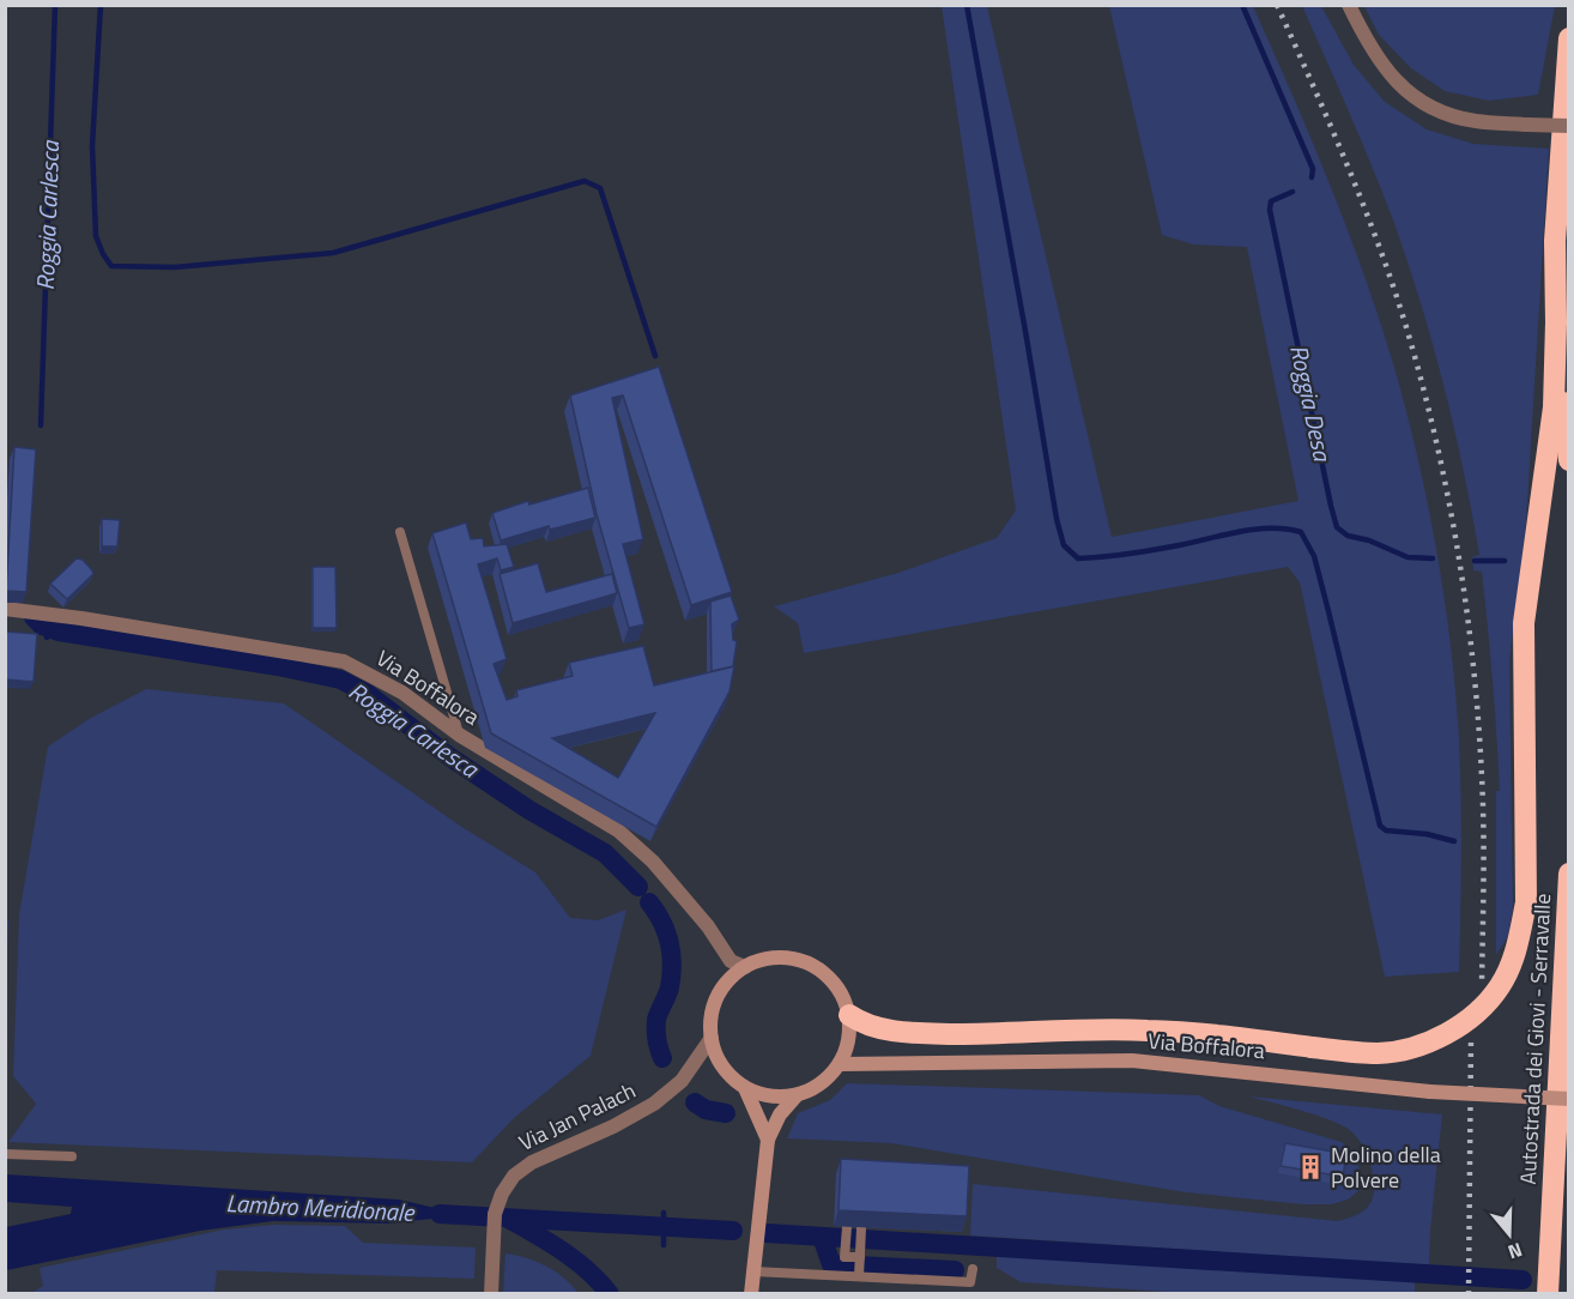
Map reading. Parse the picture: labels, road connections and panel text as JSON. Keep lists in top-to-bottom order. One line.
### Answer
{"streets":{"highway":["Autostrada dei Giovi - Serravalle"],"street":["Via Boffalora","Via Jan Palach"]},"crossings":[["Via Boffalora","Via Jan Palach"]],"water":["Roggia Carlesca","Roggia Desa","Lambro Meridionale"],"places":{"building":["Molino della Polvere"]},"north":"bottom"}
